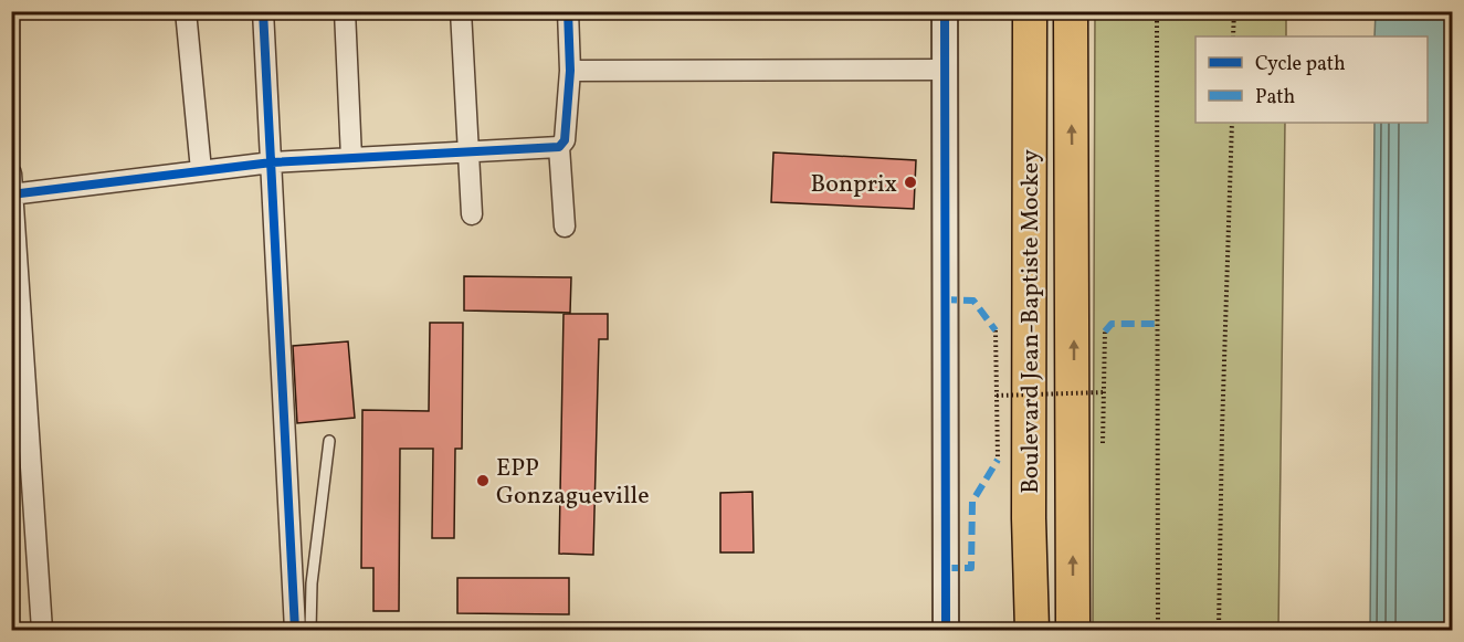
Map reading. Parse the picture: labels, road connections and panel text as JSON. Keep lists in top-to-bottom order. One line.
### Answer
{"streets":{"highway":["Boulevard Jean-Baptiste Mockey"]},"places":["Bonprix","EPP Gonzagueville"],"legend":["Cycle path","Path"]}
